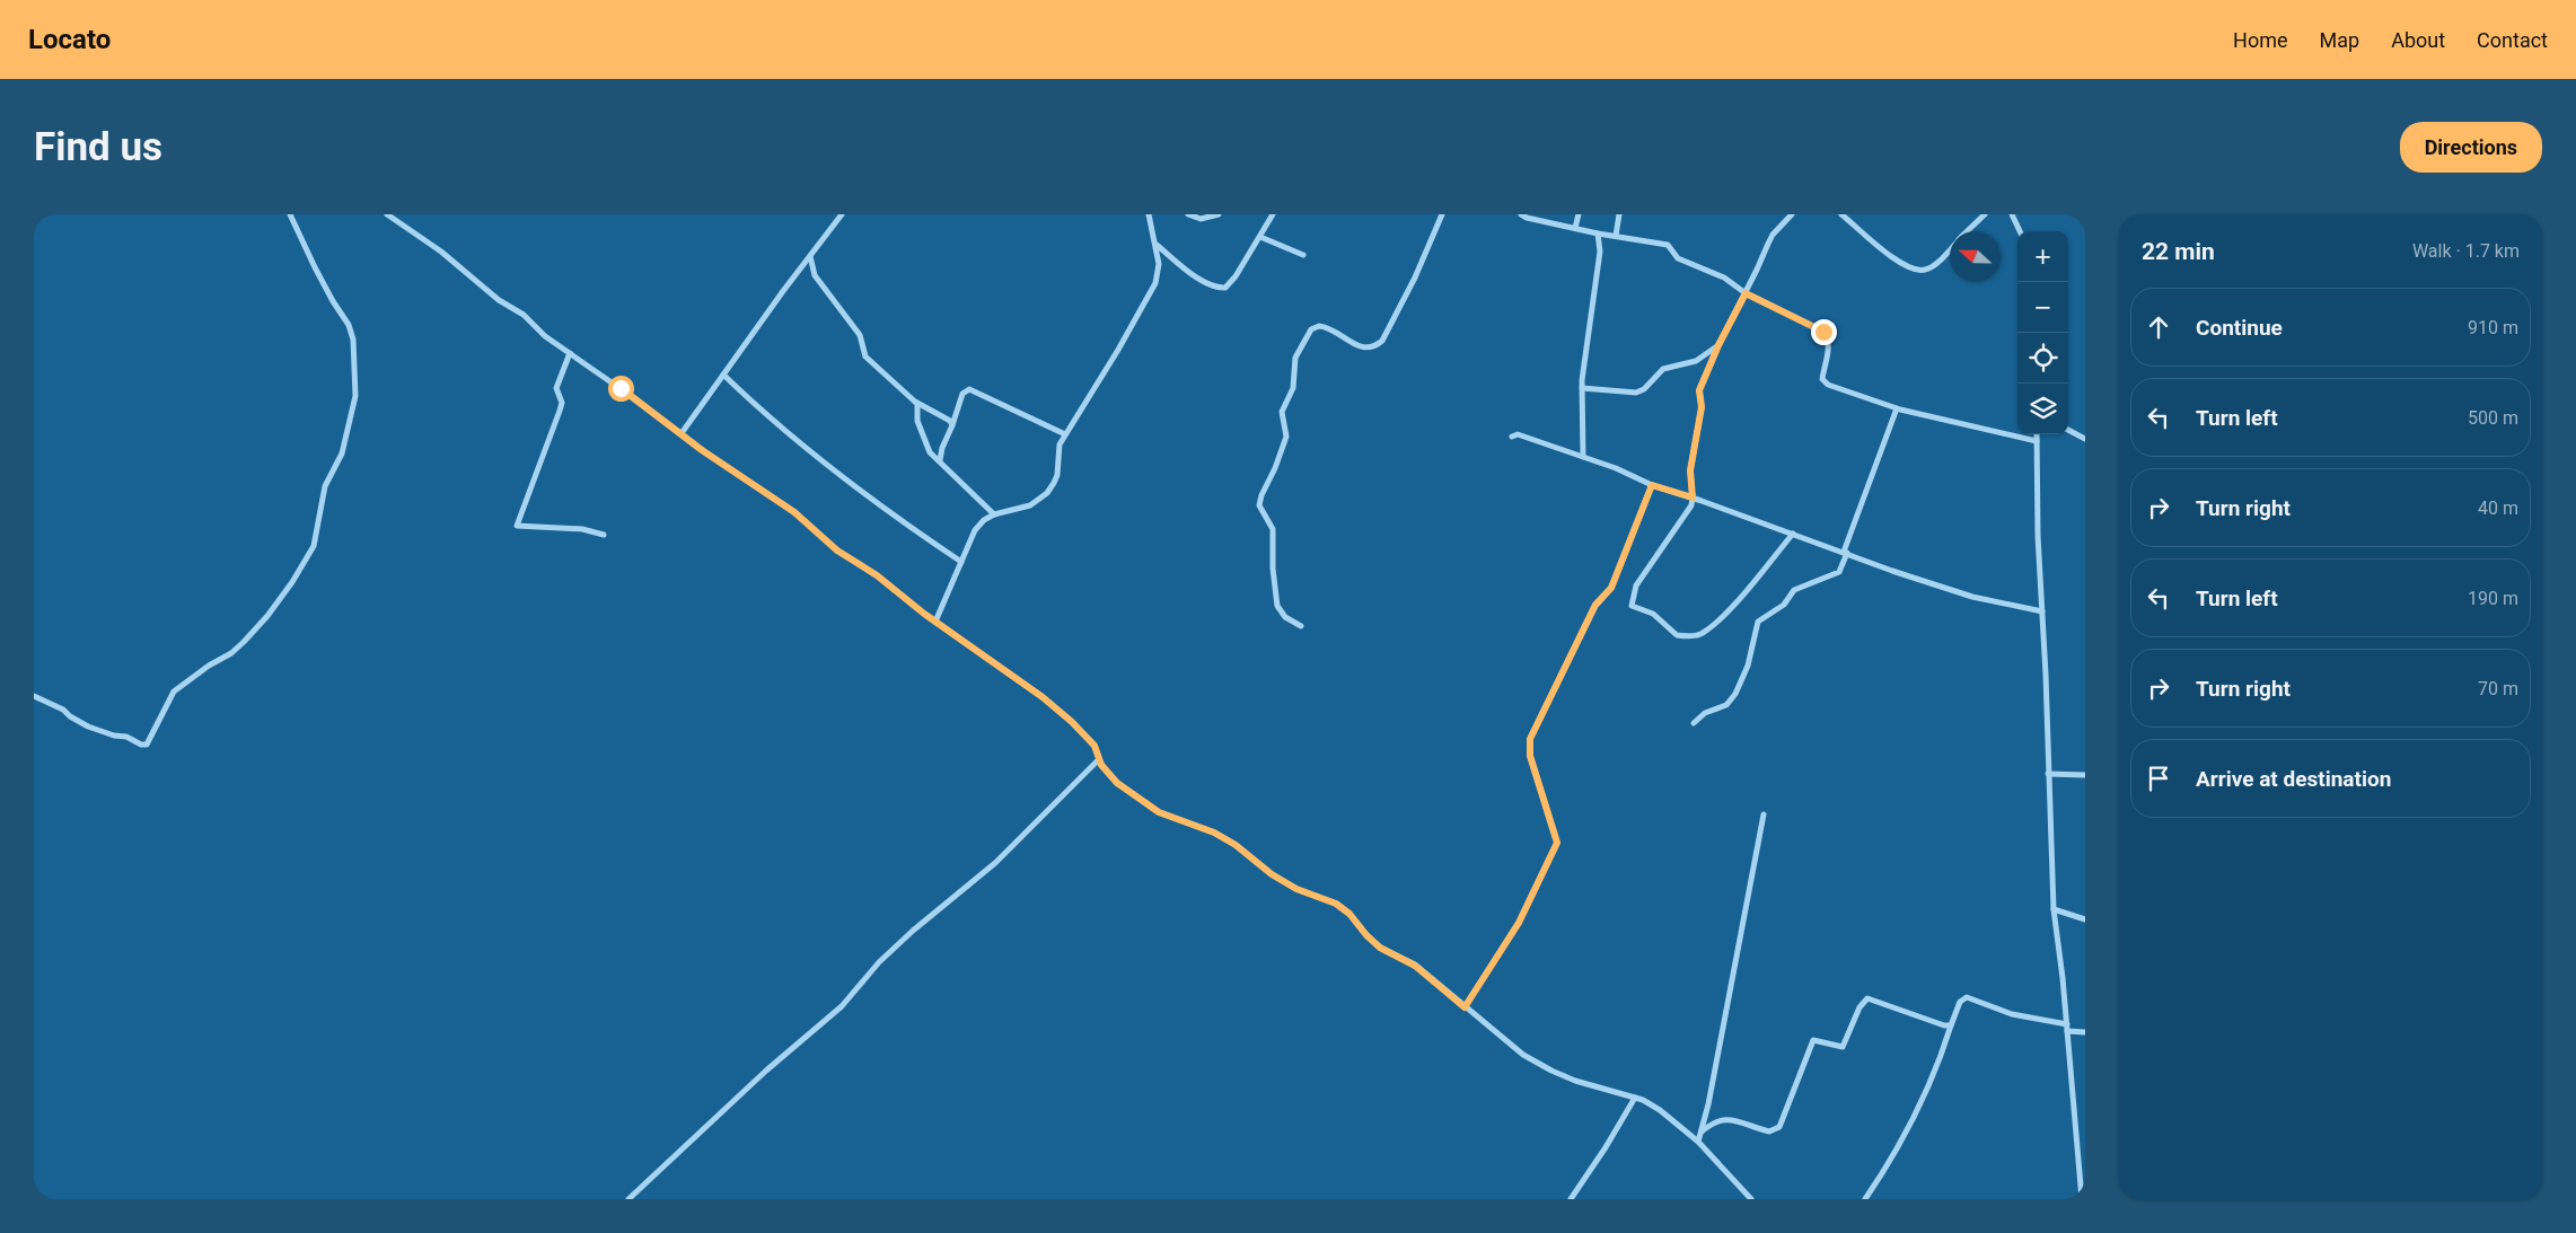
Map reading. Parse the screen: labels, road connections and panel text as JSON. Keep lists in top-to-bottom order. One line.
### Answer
{"north":"left","page":{"header":"Locato","nav":["Home","Map","About","Contact"],"buttons":"Directions","title":"Find us","heading":["22 min","Walk · 1.7 km"],"map_buttons":["+","−"],"list":[["Continue","910 m"],["Turn left","500 m"],["Turn right","40 m"],["Turn left","190 m"],["Turn right","70 m"],"Arrive at destination"]}}
